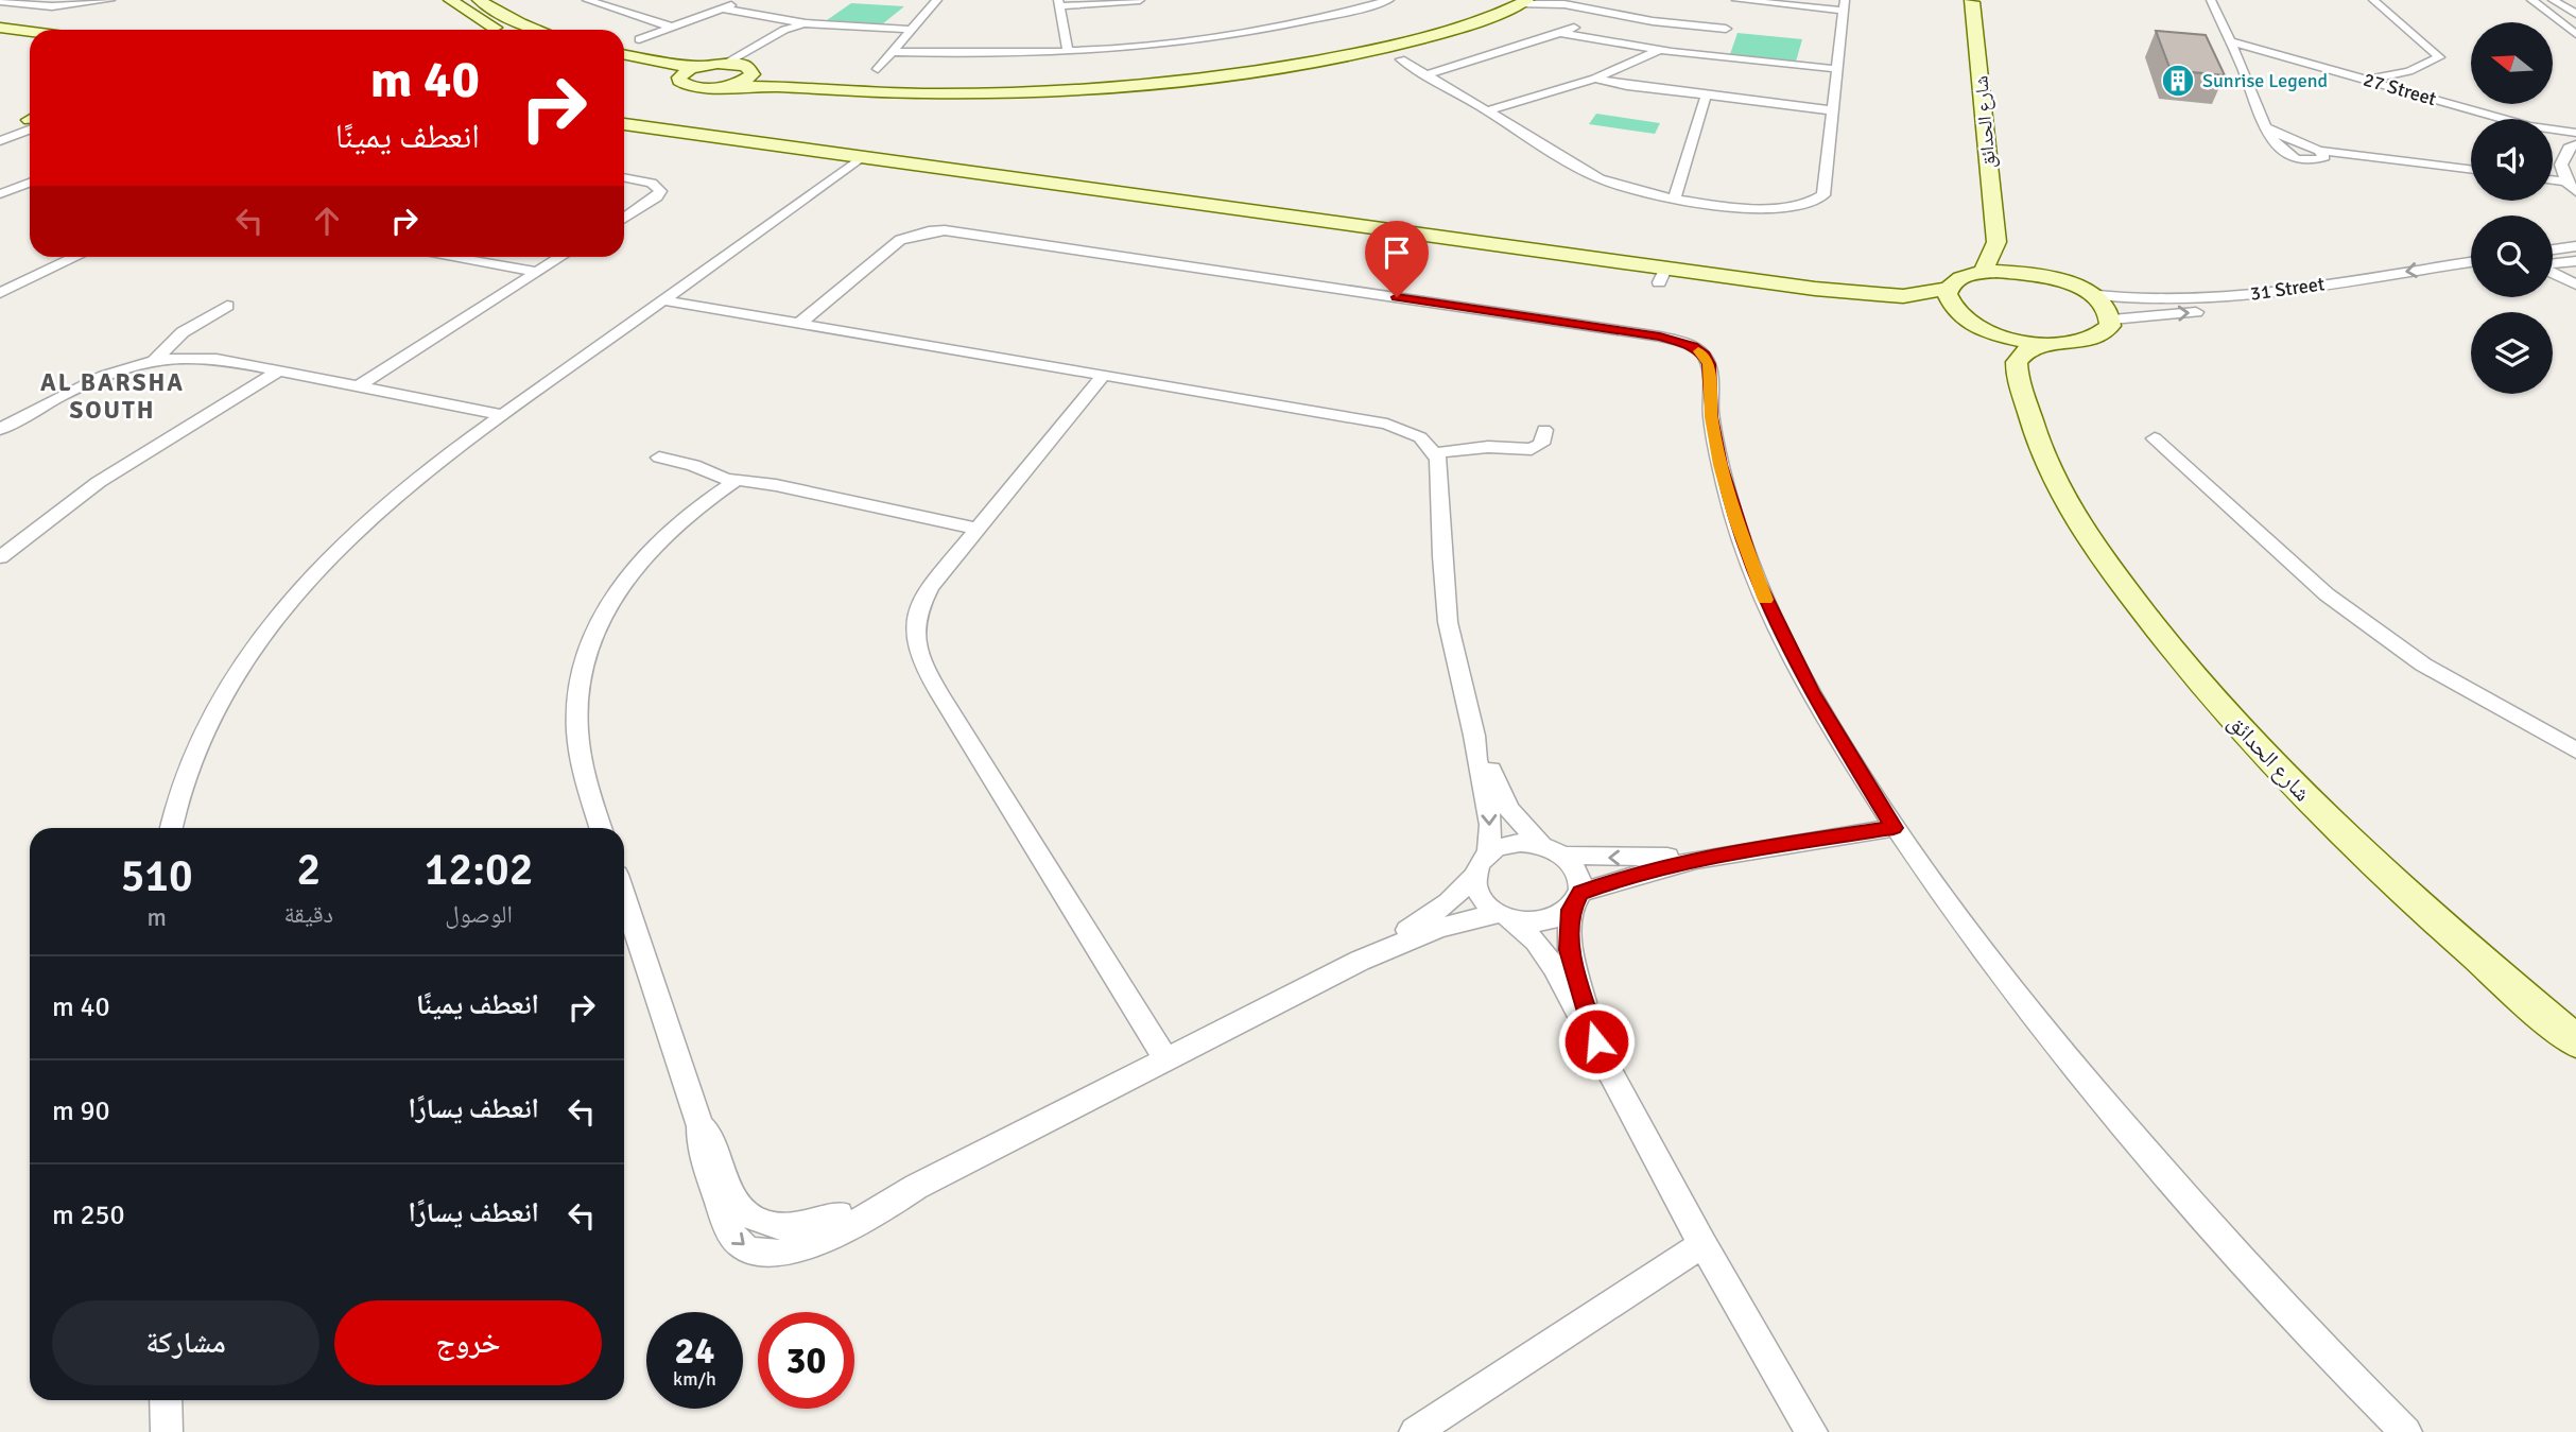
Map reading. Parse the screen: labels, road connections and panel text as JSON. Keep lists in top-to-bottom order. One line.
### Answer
{"streets":{"street":["27 Street","شارع الحدائق","31 Street"]},"districts":["AL BARSHA SOUTH"],"places":{"building":["Sunrise Legend"]},"north":"left","page":{"turn":["40 m","انعطف يمينًا"],"eta":["12:02","الوصول","2","دقيقة","510","m"],"list":[{"name":"انعطف يمينًا","value":"40 m"},{"name":"انعطف يسارًا","value":"90 m"},{"name":"انعطف يسارًا","value":"250 m"}],"buttons":["خروج","مشاركة"],"speed":"24 km/h","limit":"30"}}
